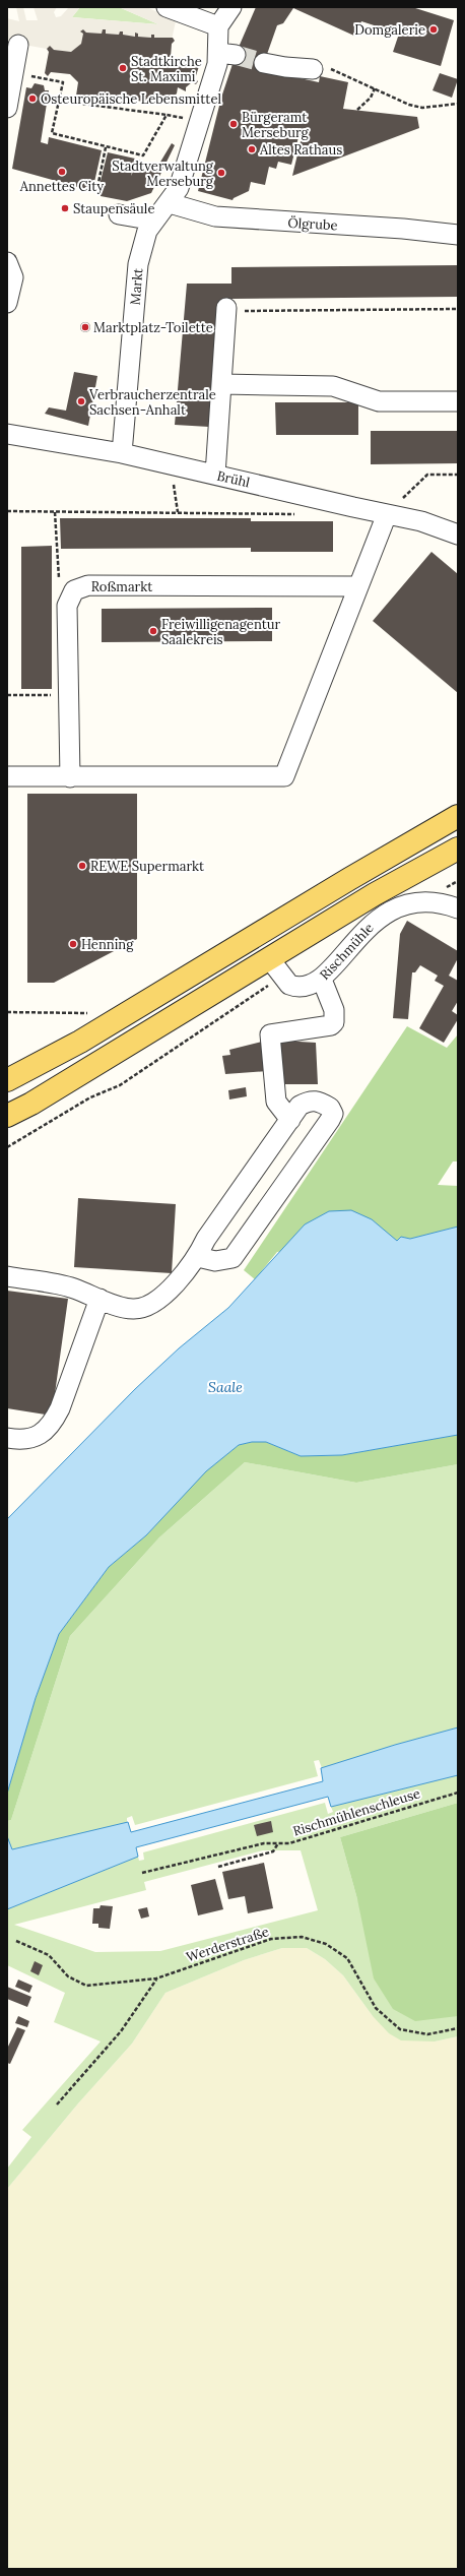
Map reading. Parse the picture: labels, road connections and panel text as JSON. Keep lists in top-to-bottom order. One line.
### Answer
{"streets":{"street":["Ölgrube","Markt","Brühl","Roßmarkt","Rischmühle"],"path":["Rischmühlenschleuse","Werderstraße"]},"crossings":[["Ölgrube","Markt"],["Markt","Brühl"]],"water":["Saale"],"places":["Domgalerie","Stadtkirche St. Maximi","Osteuropäische Lebensmittel","Bürgeramt Merseburg","Altes Rathaus","Annettes City","Stadtverwaltung Merseburg","Staupensäule","Marktplatz-Toilette","Verbraucherzentrale Sachsen-Anhalt","Freiwilligenagentur Saalekreis","REWE Supermarkt","Henning"]}
